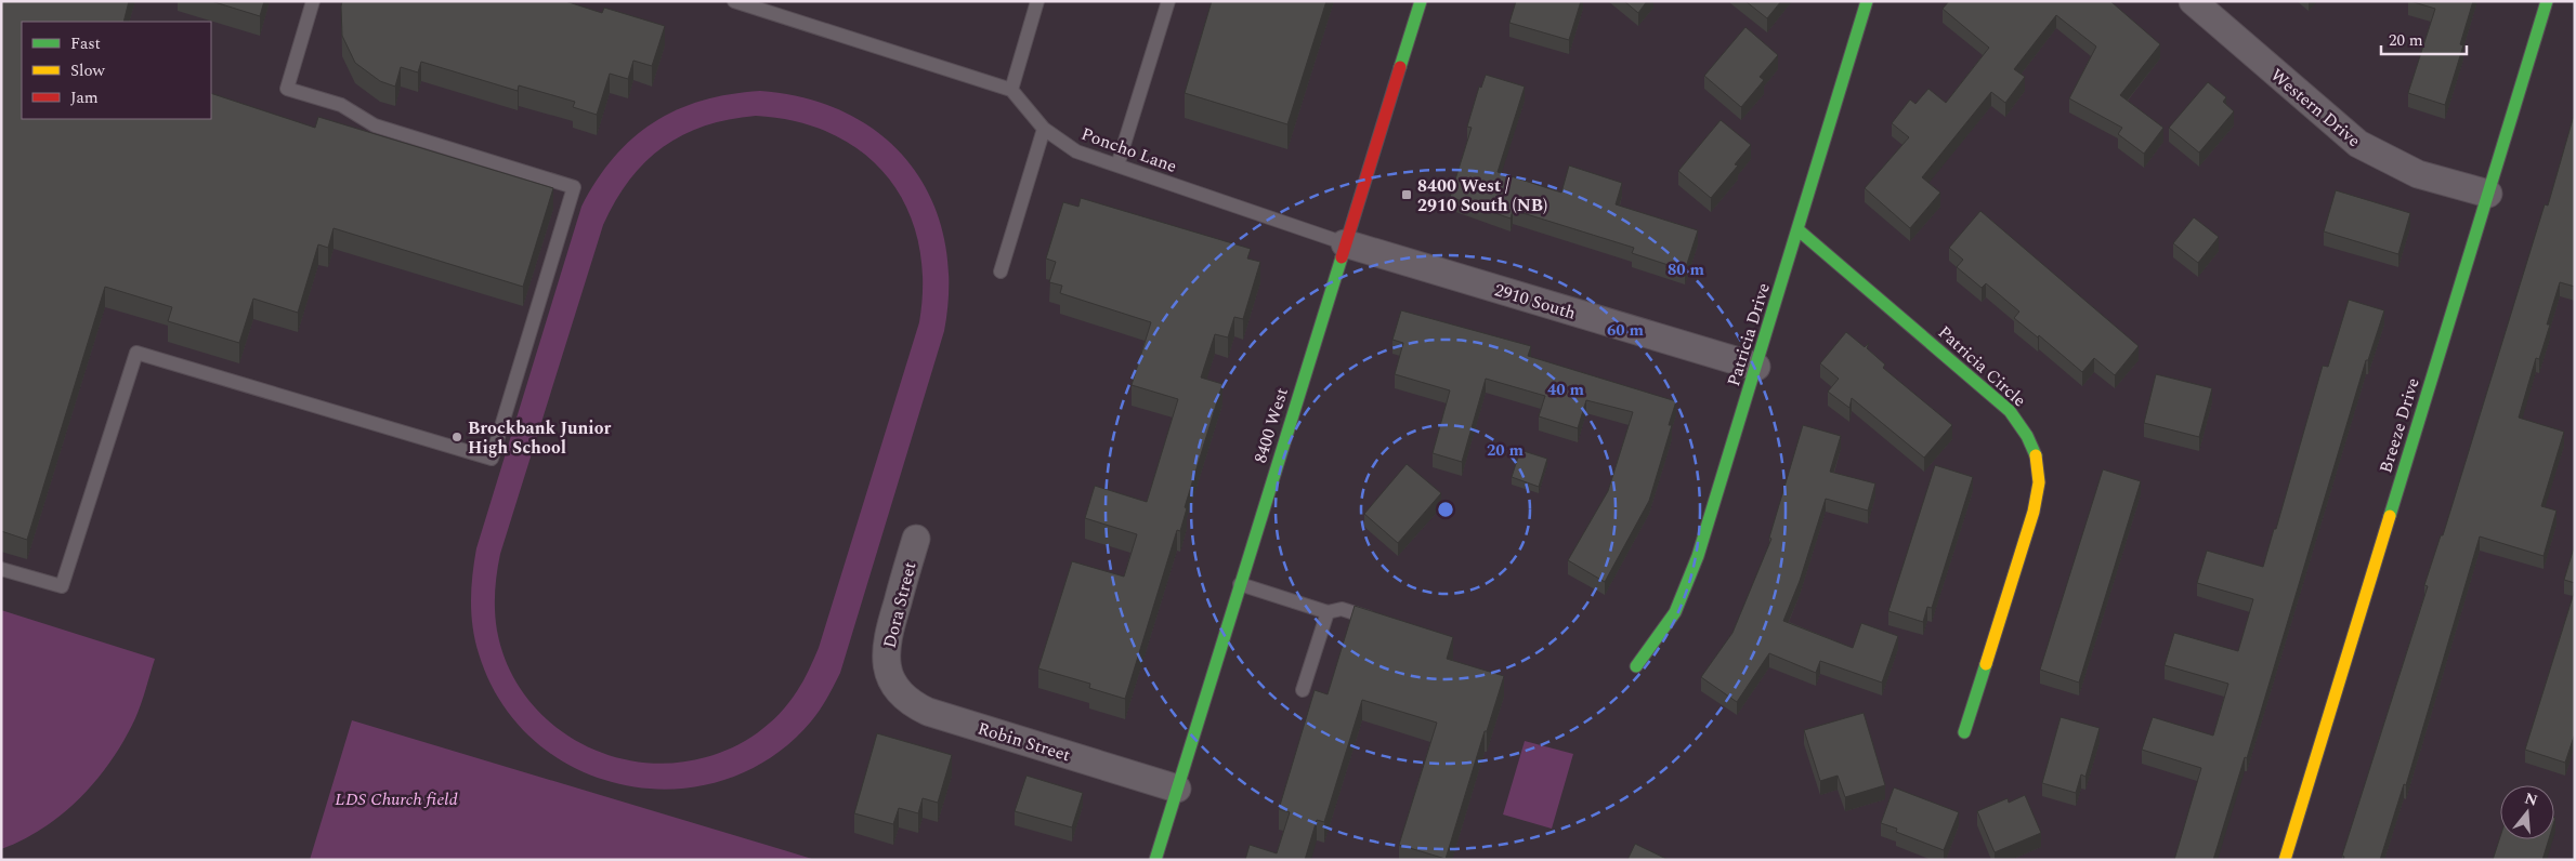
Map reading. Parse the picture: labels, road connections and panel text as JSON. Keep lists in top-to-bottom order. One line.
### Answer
{"streets":{"street":["Western Drive","2910 South","Patricia Drive","Patricia Circle","8400 West","Breeze Drive","Dora Street","Robin Street"],"lane":["Poncho Lane"]},"crossings":[["Western Drive","Breeze Drive"],["Poncho Lane","2910 South"],["Poncho Lane","8400 West"],["2910 South","Patricia Drive"],["2910 South","8400 West"],["Patricia Drive","Patricia Circle"],["8400 West","Robin Street"],["Dora Street","Robin Street"]],"parks":["LDS Church field"],"places":{"transit":["8400 West / 2910 South (NB)"],"other":["Brockbank Junior High School"]},"legend":["Fast","Slow","Jam"],"scale_bar":"20 m","north":"top","rings":["80 m","60 m","40 m","20 m"]}
